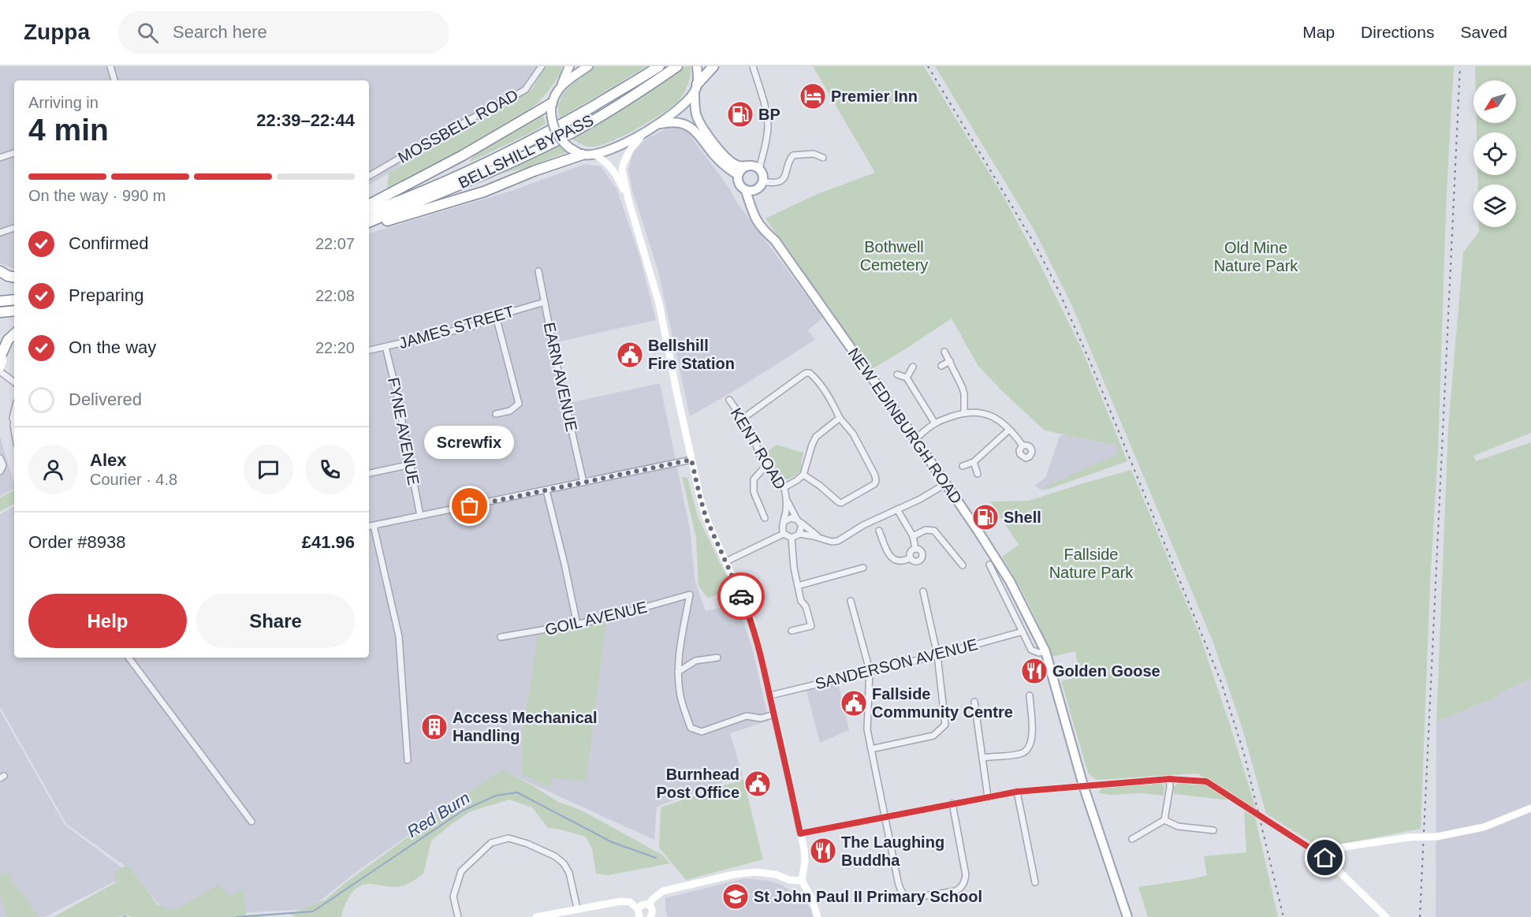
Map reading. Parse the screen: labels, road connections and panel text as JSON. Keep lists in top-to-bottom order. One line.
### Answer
{"streets":{"highway":["BELLSHILL BYPASS"],"main road":["NEW EDINBURGH ROAD"],"street":["MOSSBELL ROAD","JAMES STREET","EARN AVENUE","FYNE AVENUE","KENT ROAD","GOIL AVENUE","SANDERSON AVENUE"]},"crossings":[["JAMES STREET","EARN AVENUE"],["JAMES STREET","FYNE AVENUE"]],"water":["Red Burn"],"parks":["Bothwell Cemetery","Old Mine Nature Park","Fallside Nature Park"],"places":{"hotel":["Premier Inn"],"fuel station":["BP","Shell"],"public building":["Bellshill Fire Station","Fallside Community Centre","Burnhead Post Office"],"other":["Screwfix"],"restaurant":["Golden Goose","The Laughing Buddha"],"building":["Access Mechanical Handling"],"school or university":["St John Paul II Primary School"]},"north":"bottom left","page":{"header":"Zuppa","search":"Search here","nav":["Map","Directions","Saved"],"heading":["4 min","Arriving in","22:39–22:44"],"panel":["Alex","Courier · 4.8","Order #8938","£41.96"],"bar":"On the way · 990 m","list":[["Confirmed","22:07"],["Preparing","22:08"],["On the way","22:20"],"Delivered"],"bubble":"Screwfix","buttons":["Help","Share"]}}
